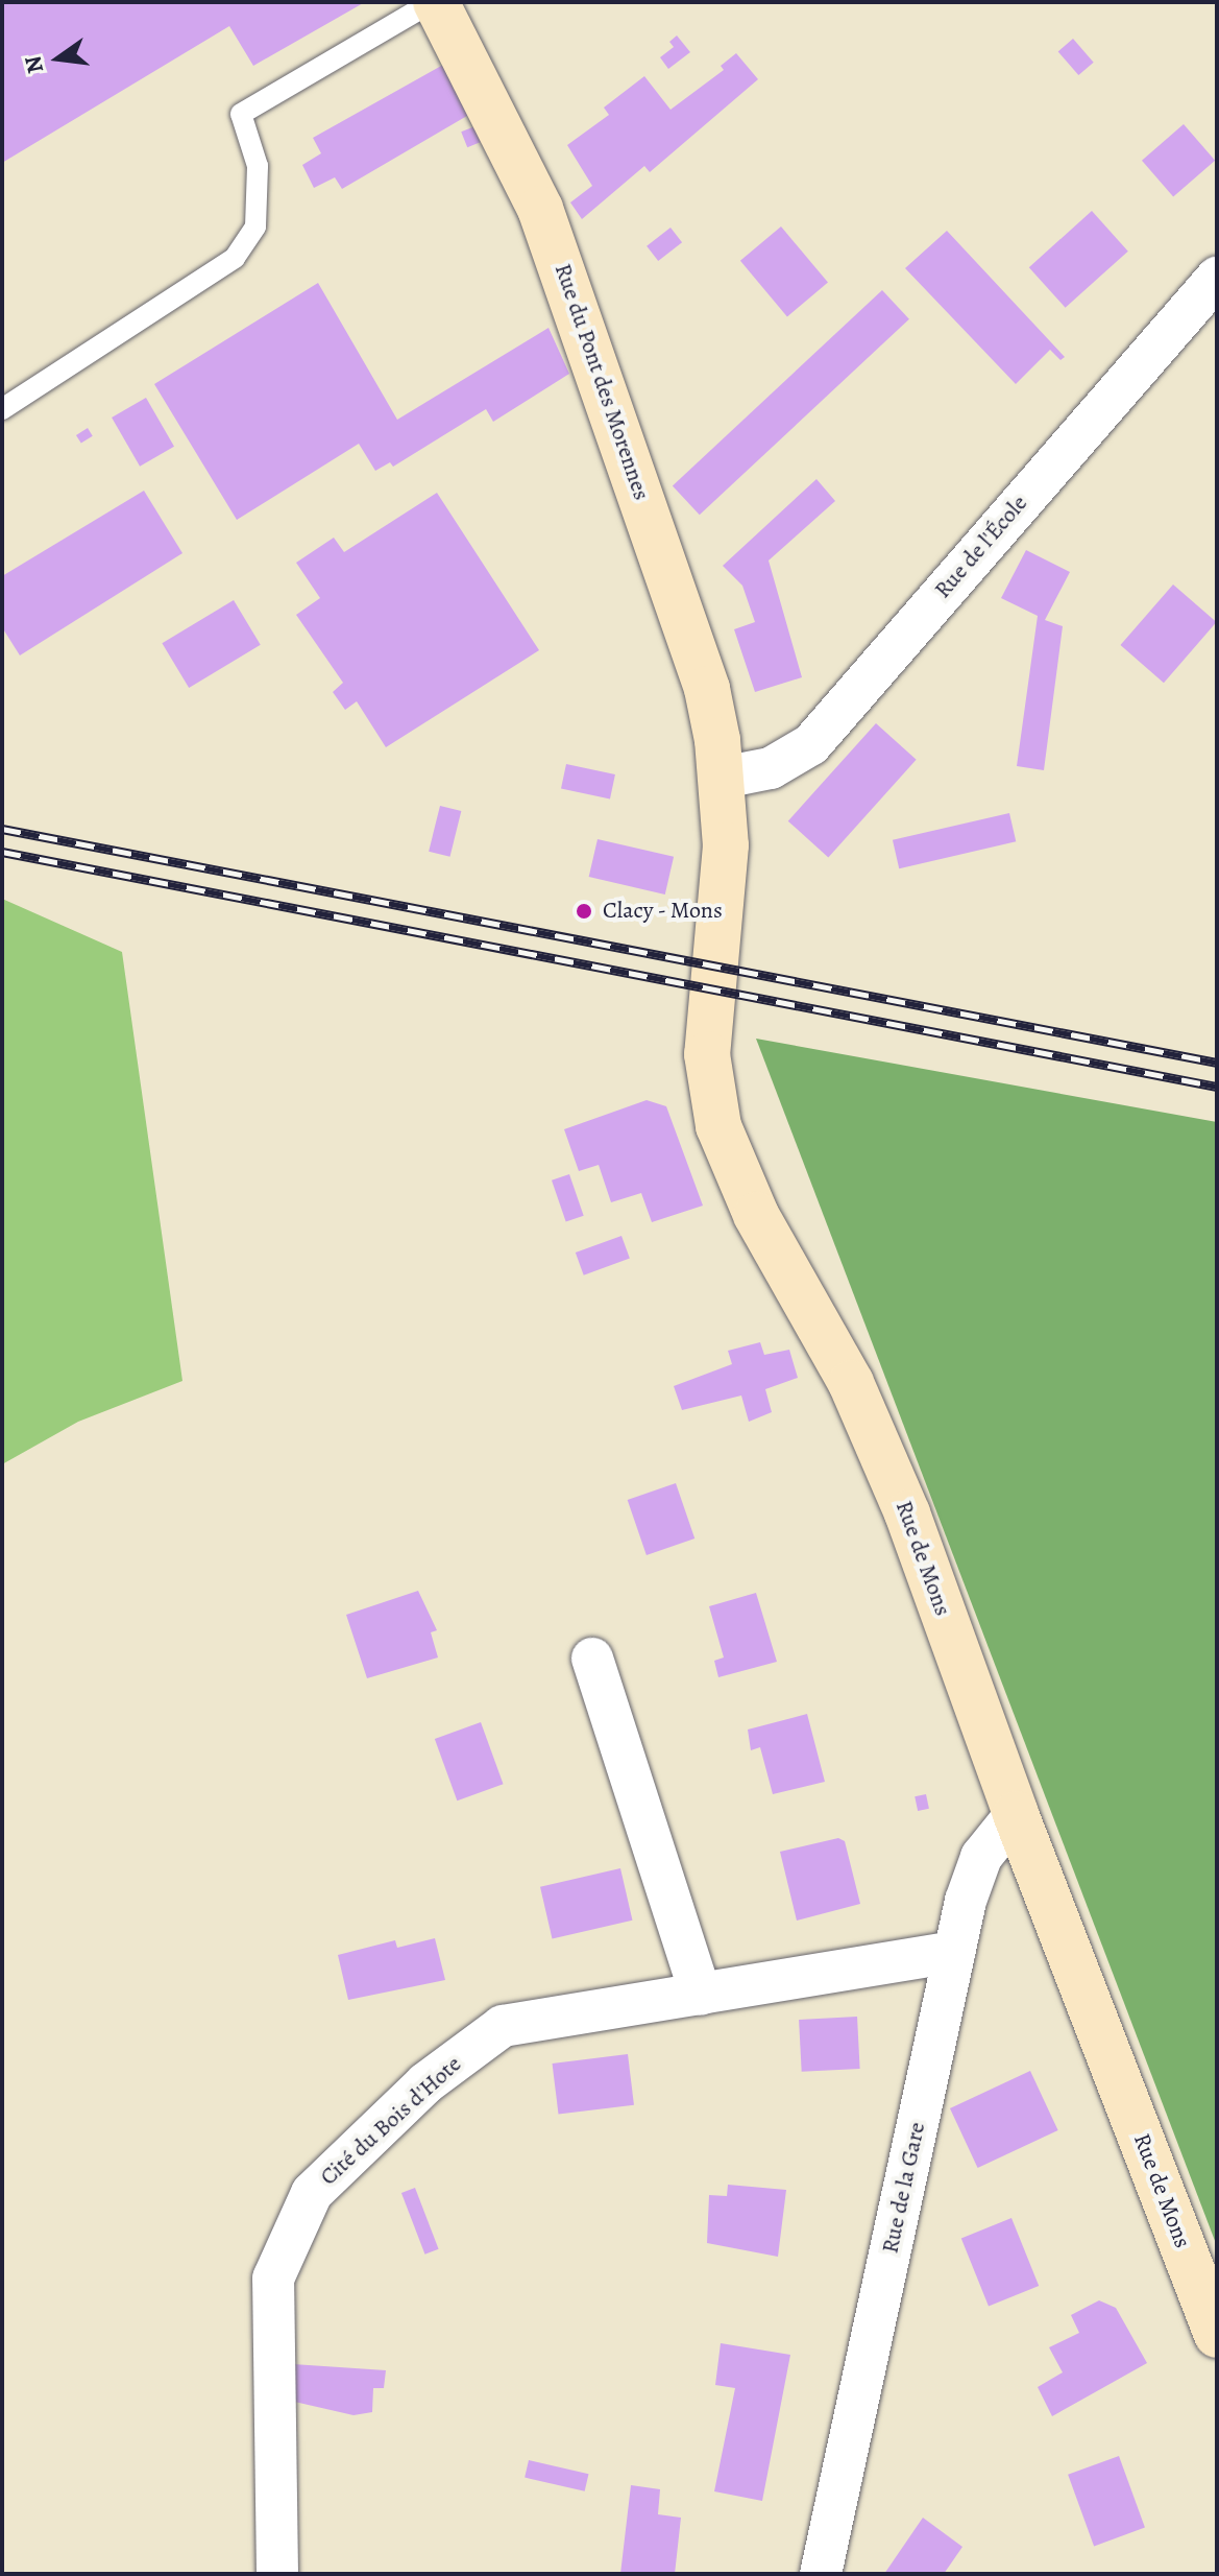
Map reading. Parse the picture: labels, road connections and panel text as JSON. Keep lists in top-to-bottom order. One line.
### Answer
{"streets":{"street":["Rue du Pont des Morennes","Rue de l'École","Rue de Mons","Cité du Bois d'Hote","Rue de la Gare"]},"crossings":[["Rue du Pont des Morennes","Rue de l'École"],["Rue du Pont des Morennes","Rue de Mons"],["Rue de l'École","Rue de Mons"],["Rue de Mons","Rue de la Gare"],["Cité du Bois d'Hote","Rue de la Gare"]],"places":["Clacy - Mons"],"north":"left"}
